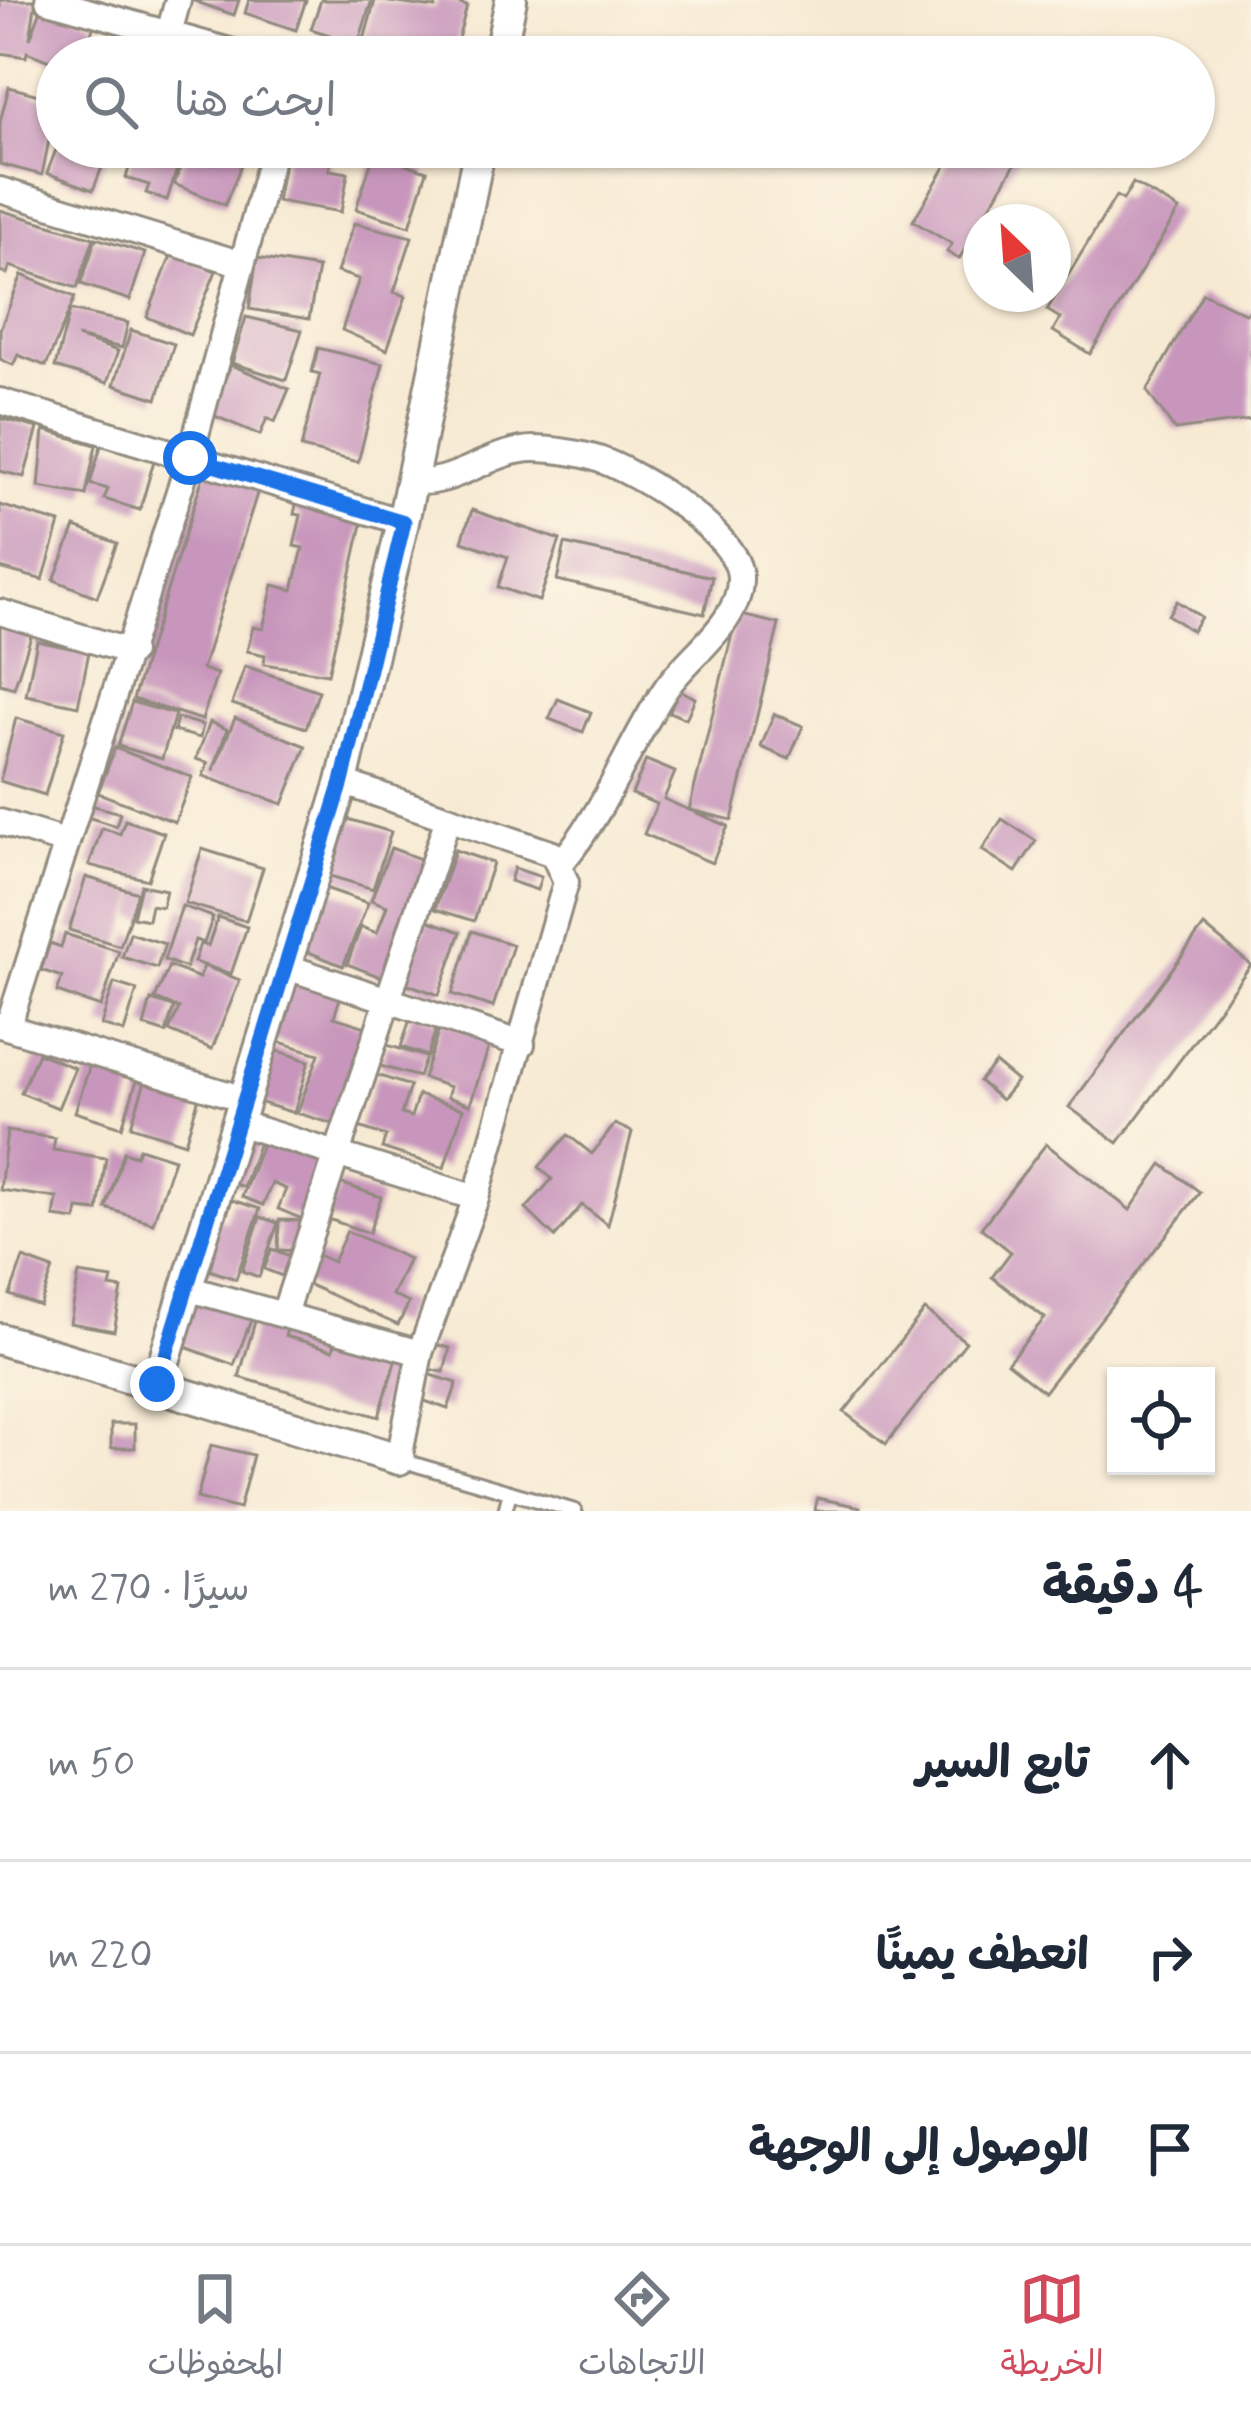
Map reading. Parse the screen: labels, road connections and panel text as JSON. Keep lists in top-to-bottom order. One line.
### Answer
{"north":"top left","page":{"search":"ابحث هنا","heading":["4 دقيقة","سيرًا · 270 m"],"list":[["تابع السير","50 m"],["انعطف يمينًا","220 m"],"الوصول إلى الوجهة"],"nav":["الخريطة","الاتجاهات","المحفوظات"]}}
